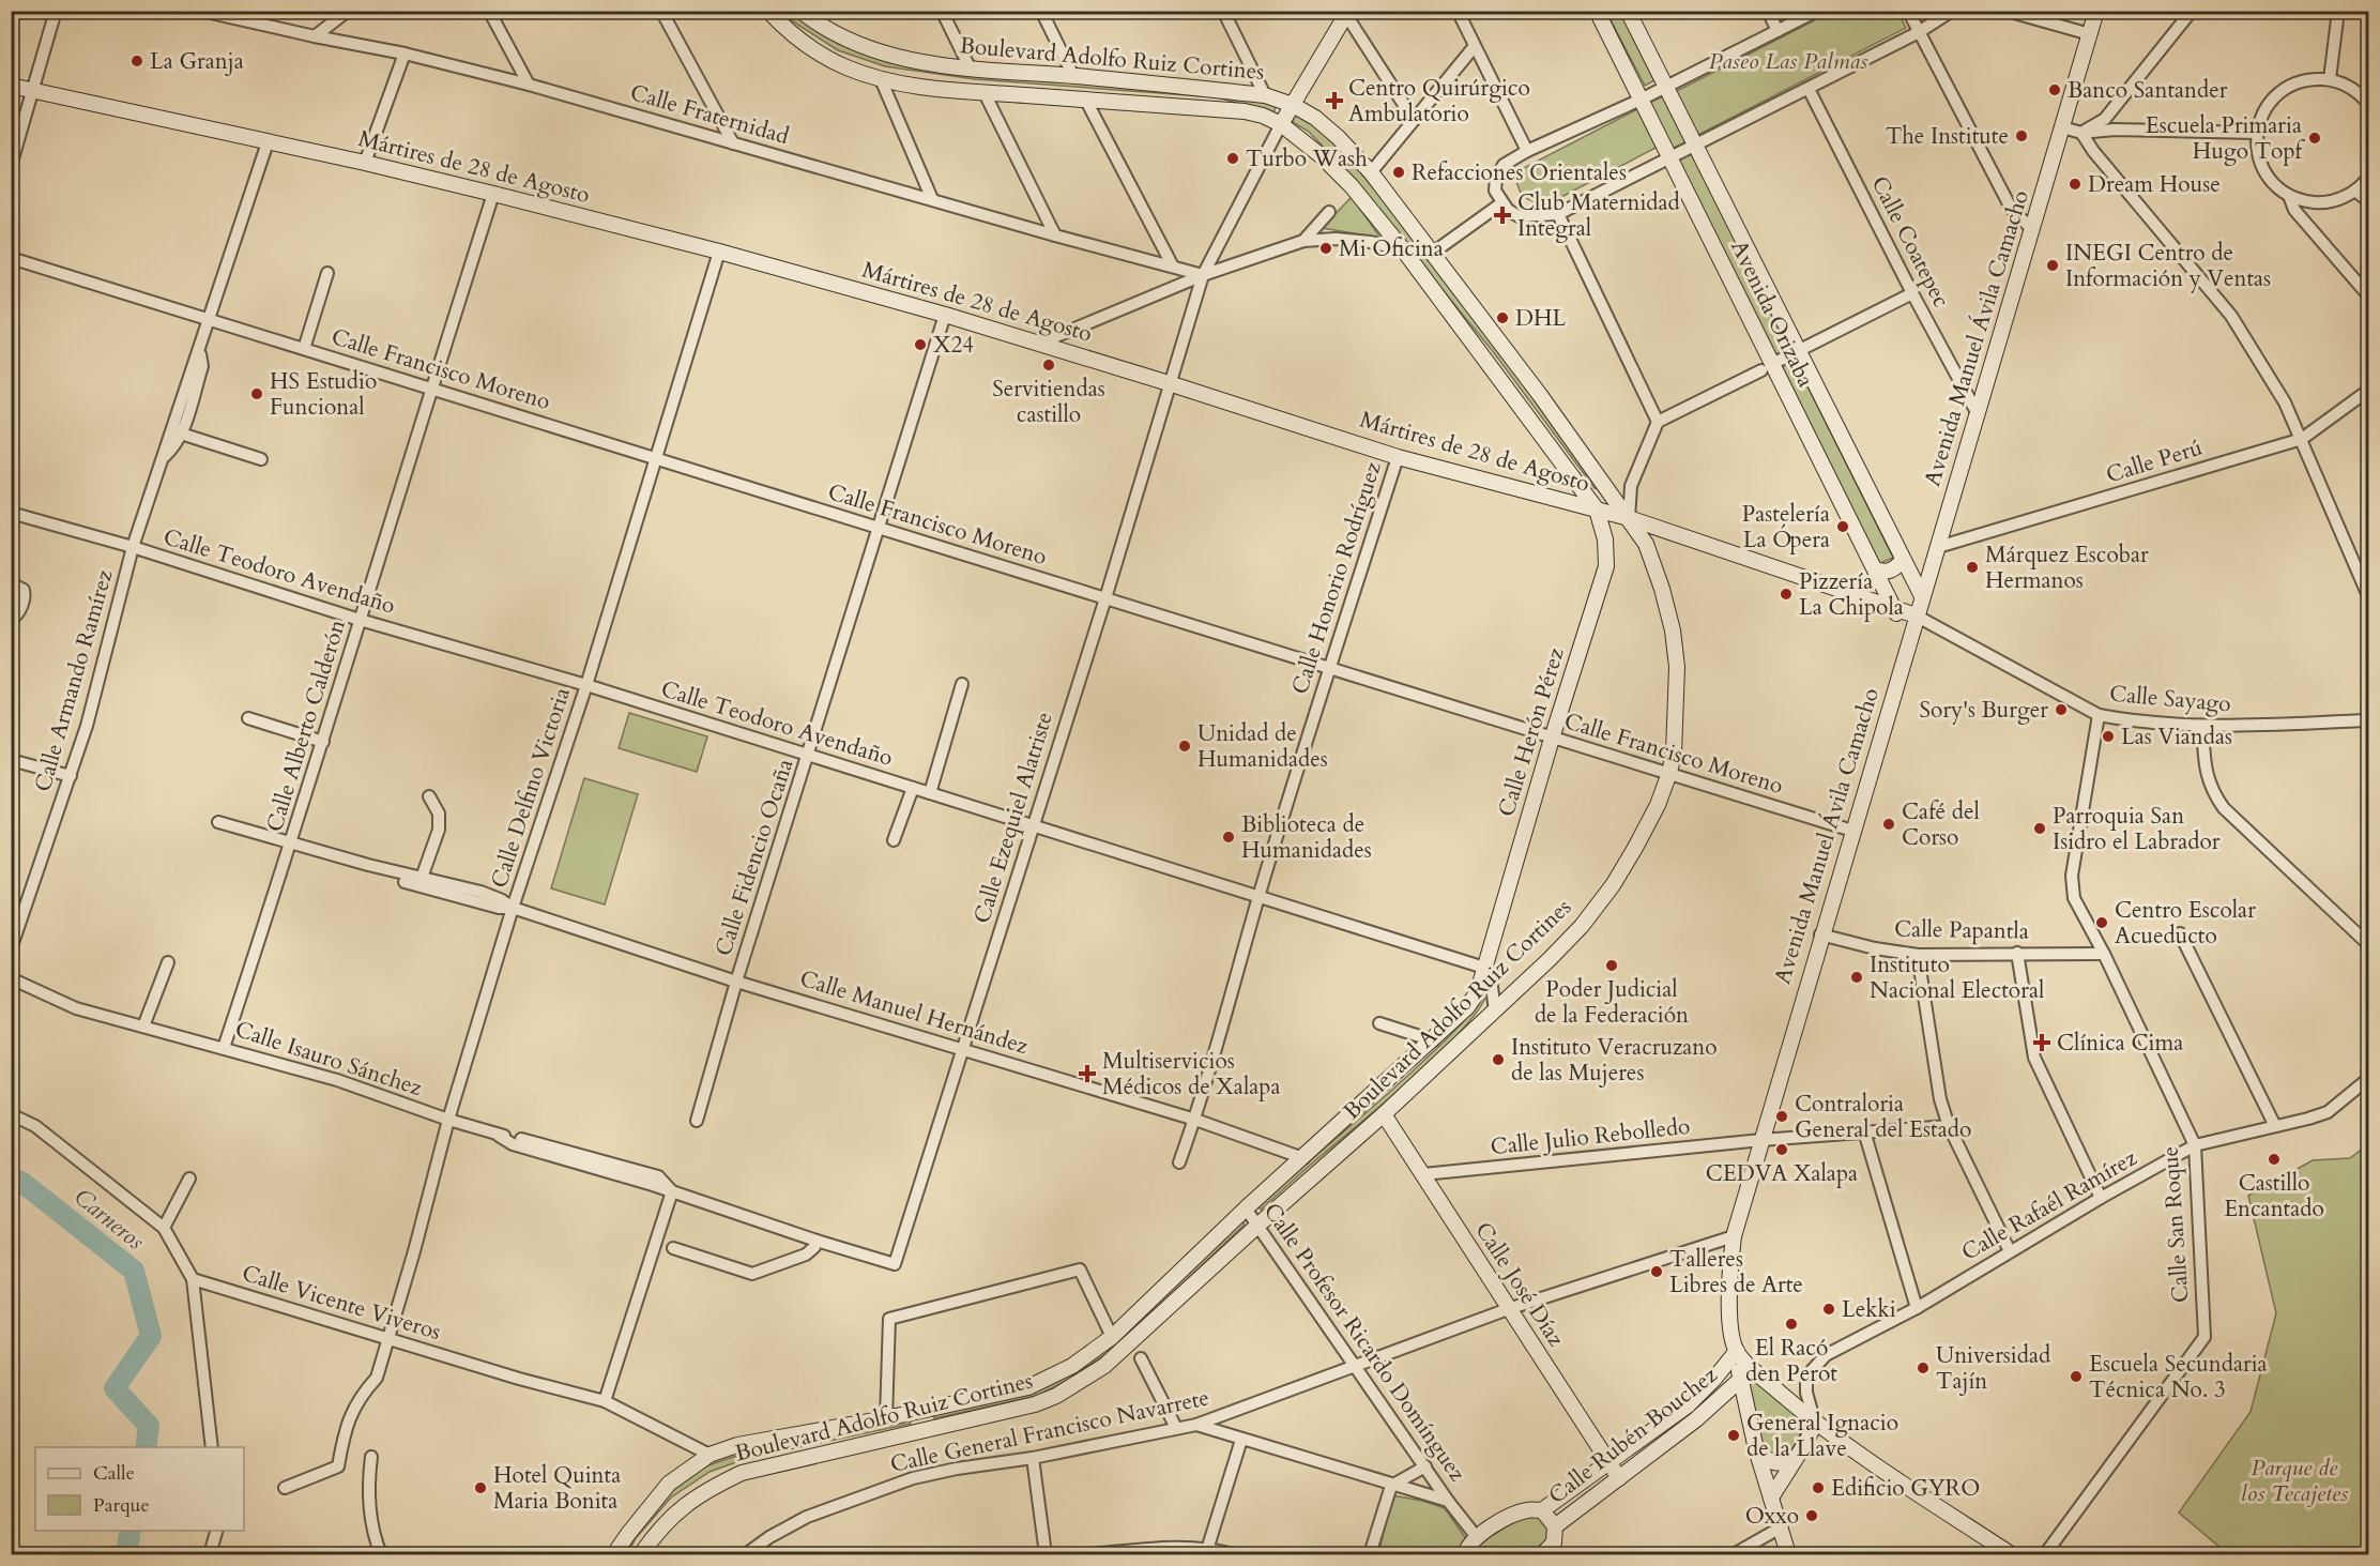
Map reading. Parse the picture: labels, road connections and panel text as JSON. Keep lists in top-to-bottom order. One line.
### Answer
{"streets":{"main road":["Boulevard Adolfo Ruiz Cortines","Mártires de 28 de Agosto","Avenida Orizaba","Avenida Manuel Ávila Camacho","Calle Herón Pérez","Calle José Díaz","Calle Rubén Bouchez"],"street":["Calle Fraternidad","Calle Coatepec","Calle Francisco Moreno","Calle Perú","Calle Teodoro Avendaño","Calle Honorio Rodríguez","Calle Armando Ramírez","Calle Sayago","Calle Alberto Calderón","Calle Delfino Victoria","Calle Ezequiel Alatriste","Calle Fidencio Ocaña","Calle Papantla","Calle Manuel Hernández","Calle Isauro Sánchez","Calle Julio Rebolledo","Calle Rafaél Ramírez","Calle San Roque","Calle Vicente Viveros","Calle Profesor Ricardo Domínguez","Calle General Francisco Navarrete"]},"crossings":[["Boulevard Adolfo Ruiz Cortines","Mártires de 28 de Agosto"],["Boulevard Adolfo Ruiz Cortines","Calle Francisco Moreno"],["Boulevard Adolfo Ruiz Cortines","Calle Teodoro Avendaño"],["Boulevard Adolfo Ruiz Cortines","Calle Herón Pérez"],["Boulevard Adolfo Ruiz Cortines","Calle Ezequiel Alatriste"],["Boulevard Adolfo Ruiz Cortines","Calle Manuel Hernández"],["Boulevard Adolfo Ruiz Cortines","Calle José Díaz"],["Boulevard Adolfo Ruiz Cortines","Calle Vicente Viveros"],["Boulevard Adolfo Ruiz Cortines","Calle Profesor Ricardo Domínguez"],["Calle Fraternidad","Calle Ezequiel Alatriste"],["Mártires de 28 de Agosto","Avenida Orizaba"],["Mártires de 28 de Agosto","Avenida Manuel Ávila Camacho"],["Mártires de 28 de Agosto","Calle Honorio Rodríguez"],["Mártires de 28 de Agosto","Calle Armando Ramírez"],["Mártires de 28 de Agosto","Calle Sayago"],["Mártires de 28 de Agosto","Calle Alberto Calderón"],["Mártires de 28 de Agosto","Calle Herón Pérez"],["Mártires de 28 de Agosto","Calle Delfino Victoria"],["Mártires de 28 de Agosto","Calle Ezequiel Alatriste"],["Mártires de 28 de Agosto","Calle Fidencio Ocaña"],["Calle Coatepec","Avenida Manuel Ávila Camacho"],["Avenida Orizaba","Avenida Manuel Ávila Camacho"],["Avenida Manuel Ávila Camacho","Calle Francisco Moreno"],["Avenida Manuel Ávila Camacho","Calle Perú"],["Avenida Manuel Ávila Camacho","Calle Sayago"],["Avenida Manuel Ávila Camacho","Calle Papantla"],["Avenida Manuel Ávila Camacho","Calle Julio Rebolledo"],["Avenida Manuel Ávila Camacho","Calle General Francisco Navarrete"],["Avenida Manuel Ávila Camacho","Calle Rubén Bouchez"],["Calle Francisco Moreno","Calle Honorio Rodríguez"],["Calle Francisco Moreno","Calle Armando Ramírez"],["Calle Francisco Moreno","Calle Alberto Calderón"],["Calle Francisco Moreno","Calle Herón Pérez"],["Calle Francisco Moreno","Calle Delfino Victoria"],["Calle Francisco Moreno","Calle Ezequiel Alatriste"],["Calle Francisco Moreno","Calle Fidencio Ocaña"],["Calle Teodoro Avendaño","Calle Honorio Rodríguez"],["Calle Teodoro Avendaño","Calle Armando Ramírez"],["Calle Teodoro Avendaño","Calle Alberto Calderón"],["Calle Teodoro Avendaño","Calle Herón Pérez"],["Calle Teodoro Avendaño","Calle Delfino Victoria"],["Calle Teodoro Avendaño","Calle Ezequiel Alatriste"],["Calle Teodoro Avendaño","Calle Fidencio Ocaña"],["Calle Honorio Rodríguez","Calle Manuel Hernández"],["Calle Sayago","Calle San Roque"],["Calle Alberto Calderón","Calle Manuel Hernández"],["Calle Alberto Calderón","Calle Isauro Sánchez"],["Calle Delfino Victoria","Calle Manuel Hernández"],["Calle Delfino Victoria","Calle Isauro Sánchez"],["Calle Delfino Victoria","Calle Vicente Viveros"],["Calle Ezequiel Alatriste","Calle Manuel Hernández"],["Calle Ezequiel Alatriste","Calle Isauro Sánchez"],["Calle Fidencio Ocaña","Calle Manuel Hernández"],["Calle Papantla","Calle San Roque"],["Calle Julio Rebolledo","Calle José Díaz"],["Calle Rafaél Ramírez","Calle San Roque"],["Calle José Díaz","Calle General Francisco Navarrete"],["Calle José Díaz","Calle Rubén Bouchez"],["Calle Profesor Ricardo Domínguez","Calle General Francisco Navarrete"]],"water":["Carneros"],"parks":["Paseo Las Palmas","Parque de los Tecajetes"],"places":{"other":["La Granja","Banco Santander","The Institute","Escuela Primaria Hugo Topf","Turbo Wash","Refacciones Orientales","Dream House","Mi Oficina","INEGI Centro de Información y Ventas","DHL","X24","Servitiendas castillo","HS Estudio Funcional","Pastelería La Ópera","Márquez Escobar Hermanos","Pizzería La Chipola","Sory's Burger","Las Viandas","Unidad de Humanidades","Café del Corso","Parroquia San Isidro el Labrador","Biblioteca de Humanidades","Centro Escolar Acueducto","Poder Judicial de la Federación","Instituto Nacional Electoral","Instituto Veracruzano de las Mujeres","Contraloria General del Estado","CEDVA Xalapa","Castillo Encantado","Talleres Libres de Arte","Lekki","El Racó den Perot","Universidad Tajín","Escuela Secundaria Técnica No. 3","General Ignacio de la Llave","Hotel Quinta Maria Bonita","Edificio GYRO","Oxxo"],"health":["Centro Quirúrgico Ambulatorio","Club Maternidad Integral","Clínica Cima","Multiservicios Médicos de Xalapa"]},"legend":["Calle","Parque"]}
